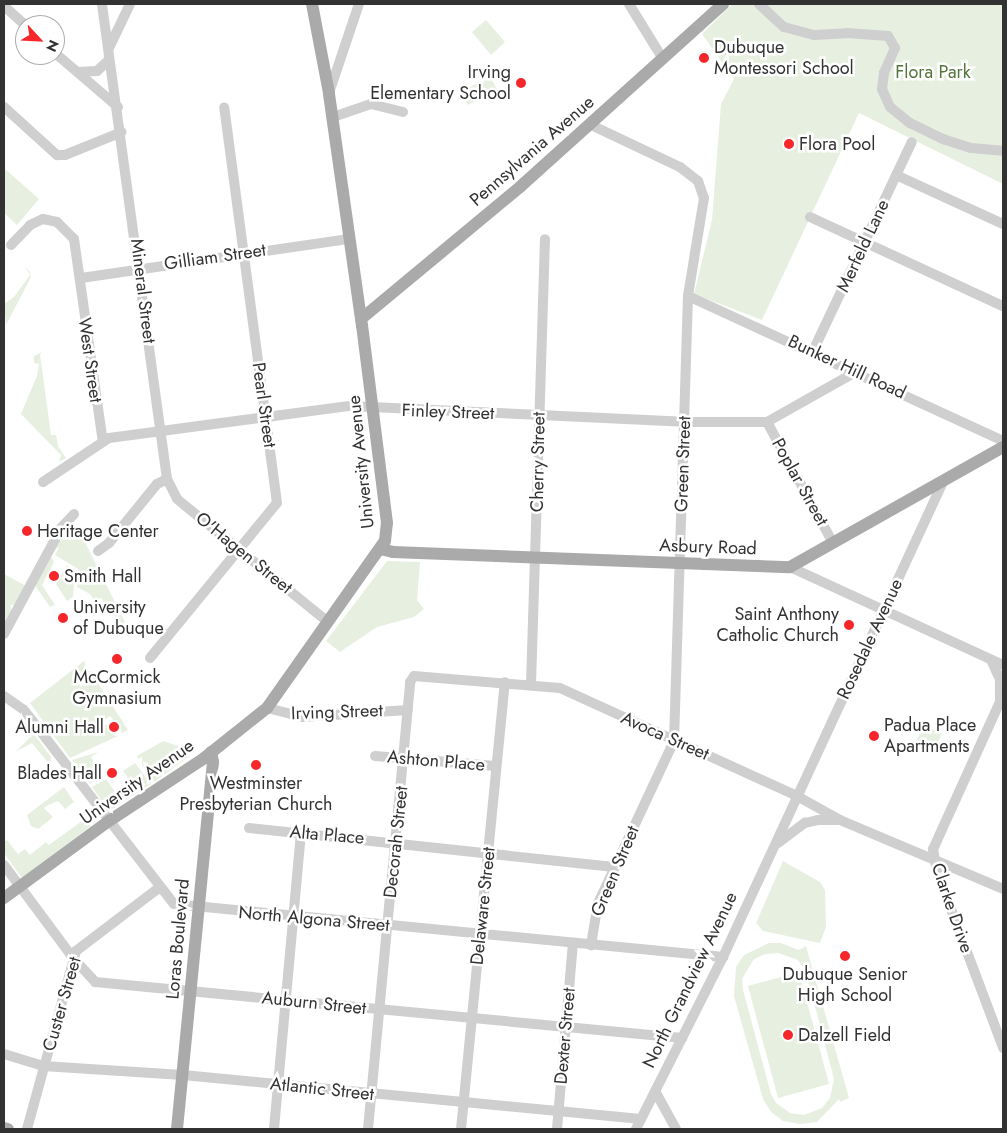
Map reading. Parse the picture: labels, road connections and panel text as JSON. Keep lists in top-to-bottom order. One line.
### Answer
{"streets":{"main road":["Pennsylvania Avenue","University Avenue","Asbury Road","Loras Boulevard"],"street":["Merfeld Lane","Gilliam Street","Mineral Street","West Street","Bunker Hill Road","Pearl Street","Finley Street","Cherry Street","Green Street","Poplar Street","O'Hagen Street","Rosedale Avenue","Irving Street","Avoca Street","Ashton Place","Alta Place","Decorah Street","Delaware Street","Clarke Drive","North Algona Street","North Grandview Avenue","Auburn Street","Custer Street","Dexter Street","Atlantic Street"]},"crossings":[["Pennsylvania Avenue","University Avenue"],["Pennsylvania Avenue","Green Street"],["Merfeld Lane","Bunker Hill Road"],["Gilliam Street","Mineral Street"],["Gilliam Street","West Street"],["Gilliam Street","Pearl Street"],["Gilliam Street","University Avenue"],["Mineral Street","Finley Street"],["Mineral Street","O'Hagen Street"],["West Street","Finley Street"],["Bunker Hill Road","Finley Street"],["Bunker Hill Road","Green Street"],["Pearl Street","Finley Street"],["Pearl Street","O'Hagen Street"],["Finley Street","University Avenue"],["Finley Street","Cherry Street"],["Finley Street","Green Street"],["Finley Street","Poplar Street"],["University Avenue","Asbury Road"],["University Avenue","O'Hagen Street"],["University Avenue","Irving Street"],["University Avenue","North Algona Street"],["University Avenue","Loras Boulevard"],["University Avenue","Auburn Street"],["Cherry Street","Asbury Road"],["Cherry Street","Avoca Street"],["Green Street","Asbury Road"],["Green Street","Avoca Street"],["Green Street","Alta Place"],["Green Street","North Algona Street"],["Rosedale Avenue","Avoca Street"],["Rosedale Avenue","North Grandview Avenue"],["Irving Street","Decorah Street"],["Avoca Street","Decorah Street"],["Avoca Street","Delaware Street"],["Avoca Street","North Grandview Avenue"],["Ashton Place","Decorah Street"],["Ashton Place","Delaware Street"],["Alta Place","Decorah Street"],["Alta Place","Delaware Street"],["Decorah Street","North Algona Street"],["Decorah Street","Auburn Street"],["Decorah Street","Atlantic Street"],["Delaware Street","North Algona Street"],["Delaware Street","Auburn Street"],["Delaware Street","Atlantic Street"],["Clarke Drive","North Grandview Avenue"],["North Algona Street","Loras Boulevard"],["North Algona Street","North Grandview Avenue"],["North Algona Street","Custer Street"],["North Algona Street","Dexter Street"],["Loras Boulevard","Auburn Street"],["Loras Boulevard","Atlantic Street"],["North Grandview Avenue","Auburn Street"],["North Grandview Avenue","Atlantic Street"],["Auburn Street","Custer Street"],["Auburn Street","Dexter Street"],["Custer Street","Atlantic Street"],["Dexter Street","Atlantic Street"]],"parks":["Flora Park"],"places":["Dubuque Montessori School","Irving Elementary School","Flora Pool","Heritage Center","Smith Hall","University of Dubuque","Saint Anthony Catholic Church","McCormick Gymnasium","Alumni Hall","Padua Place Apartments","Westminster Presbyterian Church","Blades Hall","Dubuque Senior High School","Dalzell Field"],"north":"bottom right"}
